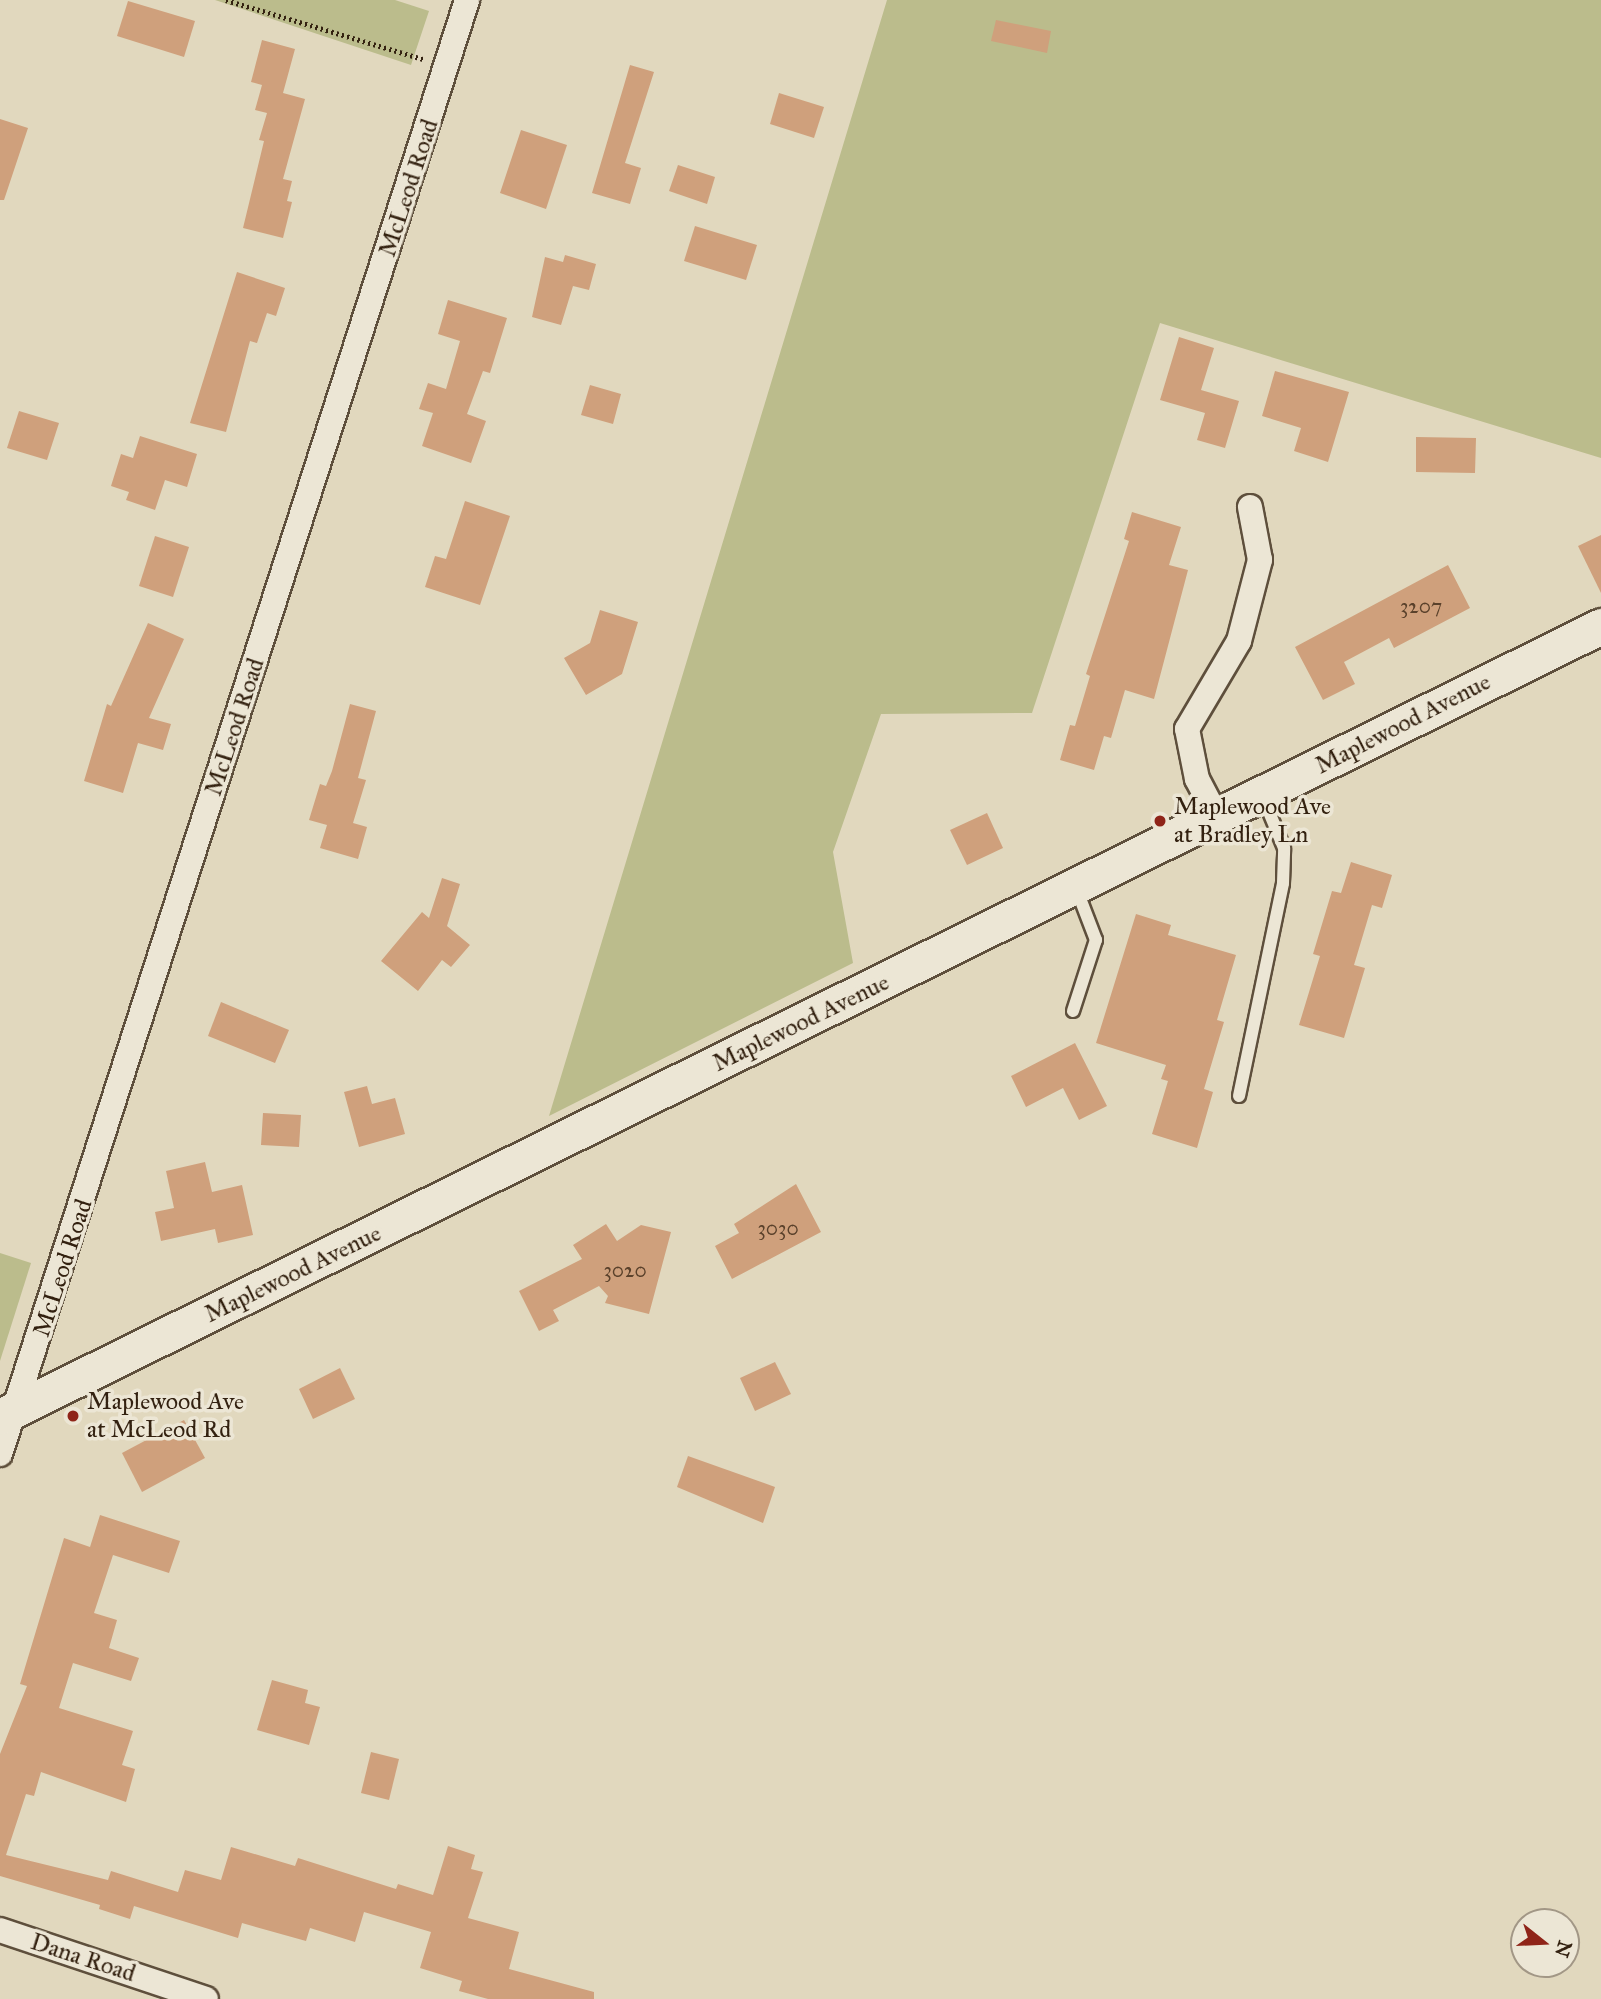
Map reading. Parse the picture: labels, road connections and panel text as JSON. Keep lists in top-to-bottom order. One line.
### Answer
{"streets":{"street":["McLeod Road","Maplewood Avenue","Dana Road"]},"crossings":[["McLeod Road","Maplewood Avenue"]],"places":["Maplewood Ave at Bradley Ln","Maplewood Ave at McLeod Rd"],"house_numbers":["3207","3030","3020"],"north":"right"}
